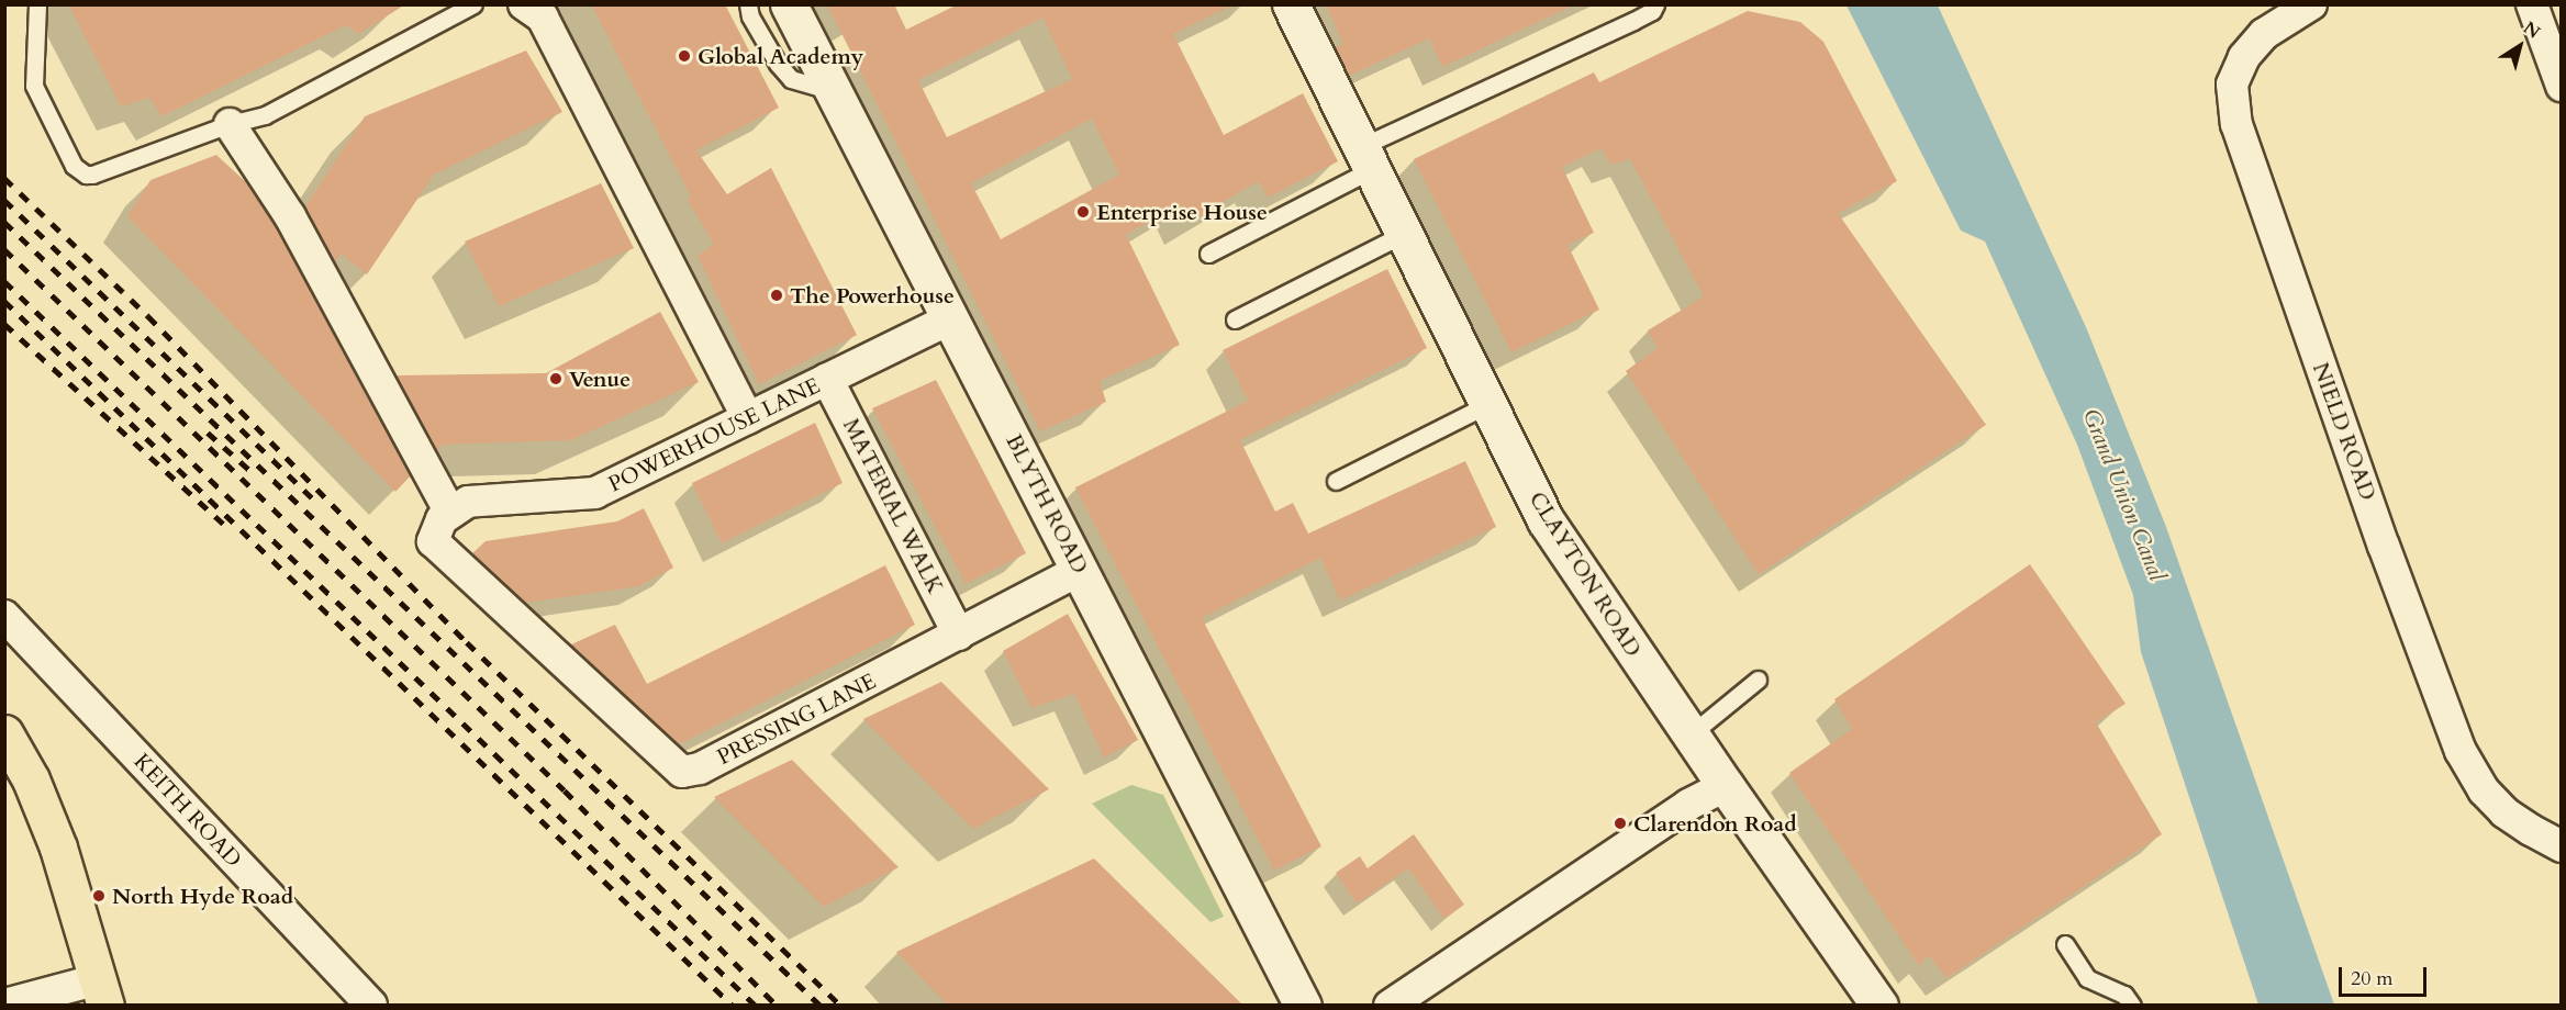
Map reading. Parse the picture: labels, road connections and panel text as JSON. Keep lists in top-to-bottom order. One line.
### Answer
{"streets":{"street":["NIELD ROAD","POWERHOUSE LANE","BLYTH ROAD","MATERIAL WALK","CLAYTON ROAD","PRESSING LANE","KEITH ROAD"]},"crossings":[["POWERHOUSE LANE","BLYTH ROAD"],["POWERHOUSE LANE","MATERIAL WALK"],["POWERHOUSE LANE","PRESSING LANE"],["BLYTH ROAD","PRESSING LANE"],["MATERIAL WALK","PRESSING LANE"]],"water":["Grand Union Canal"],"places":["Global Academy","Enterprise House","The Powerhouse","Venue","Clarendon Road","North Hyde Road"],"scale_bar":"20 m","north":"top right"}
